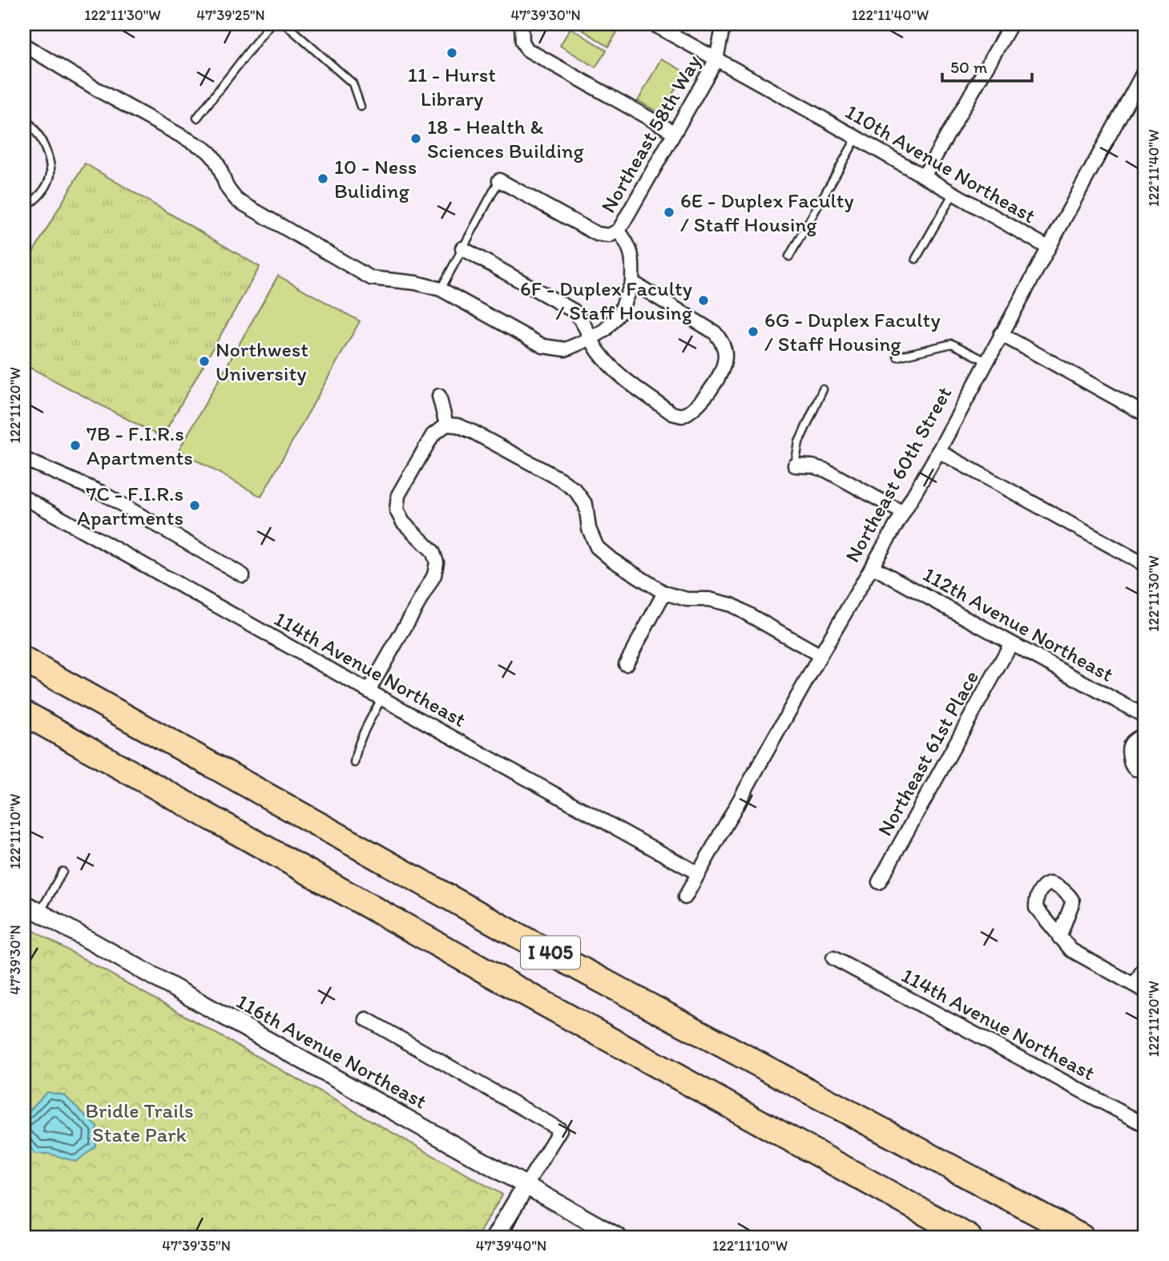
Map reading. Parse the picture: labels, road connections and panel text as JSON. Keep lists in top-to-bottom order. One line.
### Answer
{"streets":{"highway":["I 405"],"street":["Northeast 58th Way","110th Avenue Northeast","Northeast 60th Street","112th Avenue Northeast","114th Avenue Northeast","Northeast 61st Place","116th Avenue Northeast"]},"crossings":[["Northeast 58th Way","110th Avenue Northeast"],["110th Avenue Northeast","Northeast 60th Street"],["Northeast 60th Street","112th Avenue Northeast"],["Northeast 60th Street","114th Avenue Northeast"],["112th Avenue Northeast","Northeast 61st Place"]],"parks":["Bridle Trails State Park"],"places":["11 - Hurst Library","18 - Health & Sciences Building","10 - Ness Buliding","6E - Duplex Faculty / Staff Housing","6F - Duplex Faculty / Staff Housing","6G - Duplex Faculty / Staff Housing","Northwest University","7B - F.I.R.s Apartments","7C - F.I.R.s Apartments"],"scale_bar":"50 m","coordinates":["122°11'30\"W","47°39'25\"N","47°39'30\"N","122°11'40\"W","122°11'20\"W","122°11'10\"W","47°39'35\"N","47°39'40\"N"]}
